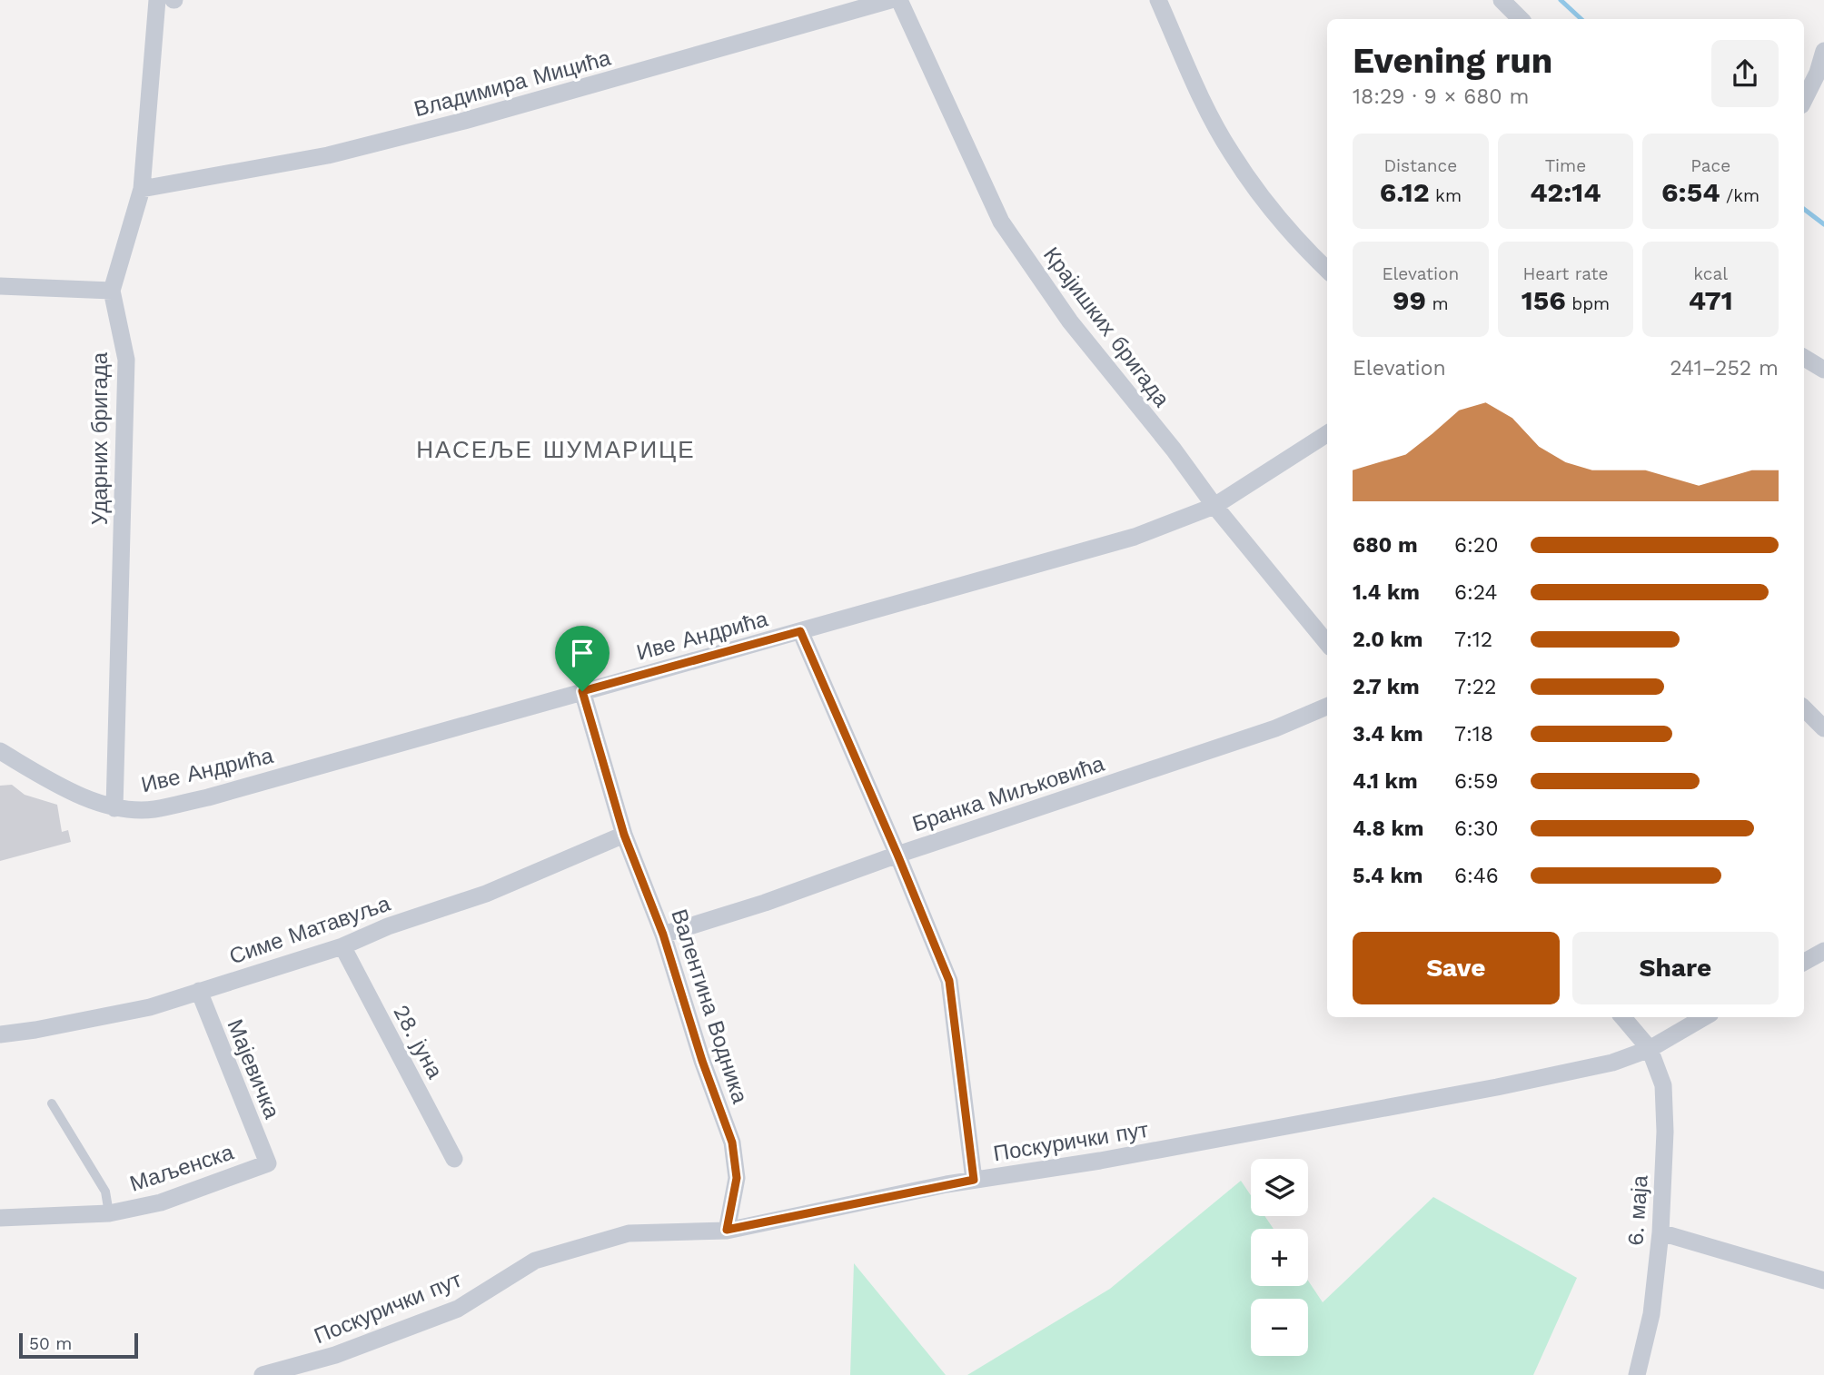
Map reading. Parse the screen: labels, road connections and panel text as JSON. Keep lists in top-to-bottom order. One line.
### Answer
{"streets":{"street":["Владимира Мицића","Крајишких бригада","Ударних бригада","Иве Андрића","Бранка Миљковића","Симе Матавуља","Валентина Водника","28. јуна","Мајевичка","Поскурички пут","Маљенска","6. маја"]},"crossings":[["Владимира Мицића","Ударних бригада"],["Крајишких бригада","Иве Андрића"],["Ударних бригада","Иве Андрића"],["Иве Андрића","Валентина Водника"],["Бранка Миљковића","Валентина Водника"],["Симе Матавуља","Валентина Водника"],["Симе Матавуља","28. јуна"],["Симе Матавуља","Мајевичка"],["Валентина Водника","Поскурички пут"],["Мајевичка","Маљенска"],["Поскурички пут","6. маја"]],"districts":["НАСЕЉЕ ШУМАРИЦЕ"],"scale_bar":"50 m","page":{"heading":["Evening run","18:29 · 9 × 680 m"],"stats":[["Distance","6.12 km"],["Time","42:14"],["Pace","6:54 /km"],["Elevation","99 m"],["Heart rate","156 bpm"],["kcal","471"]],"chart":["Elevation","241–252 m"],"list":[{"name":"680 m","note":"6:20"},{"name":"1.4 km","note":"6:24"},{"name":"2.0 km","note":"7:12"},{"name":"2.7 km","note":"7:22"},{"name":"3.4 km","note":"7:18"},{"name":"4.1 km","note":"6:59"},{"name":"4.8 km","note":"6:30"},{"name":"5.4 km","note":"6:46"}],"buttons":["Save","Share"],"map_buttons":["+","−"],"scale":"50 m"}}
